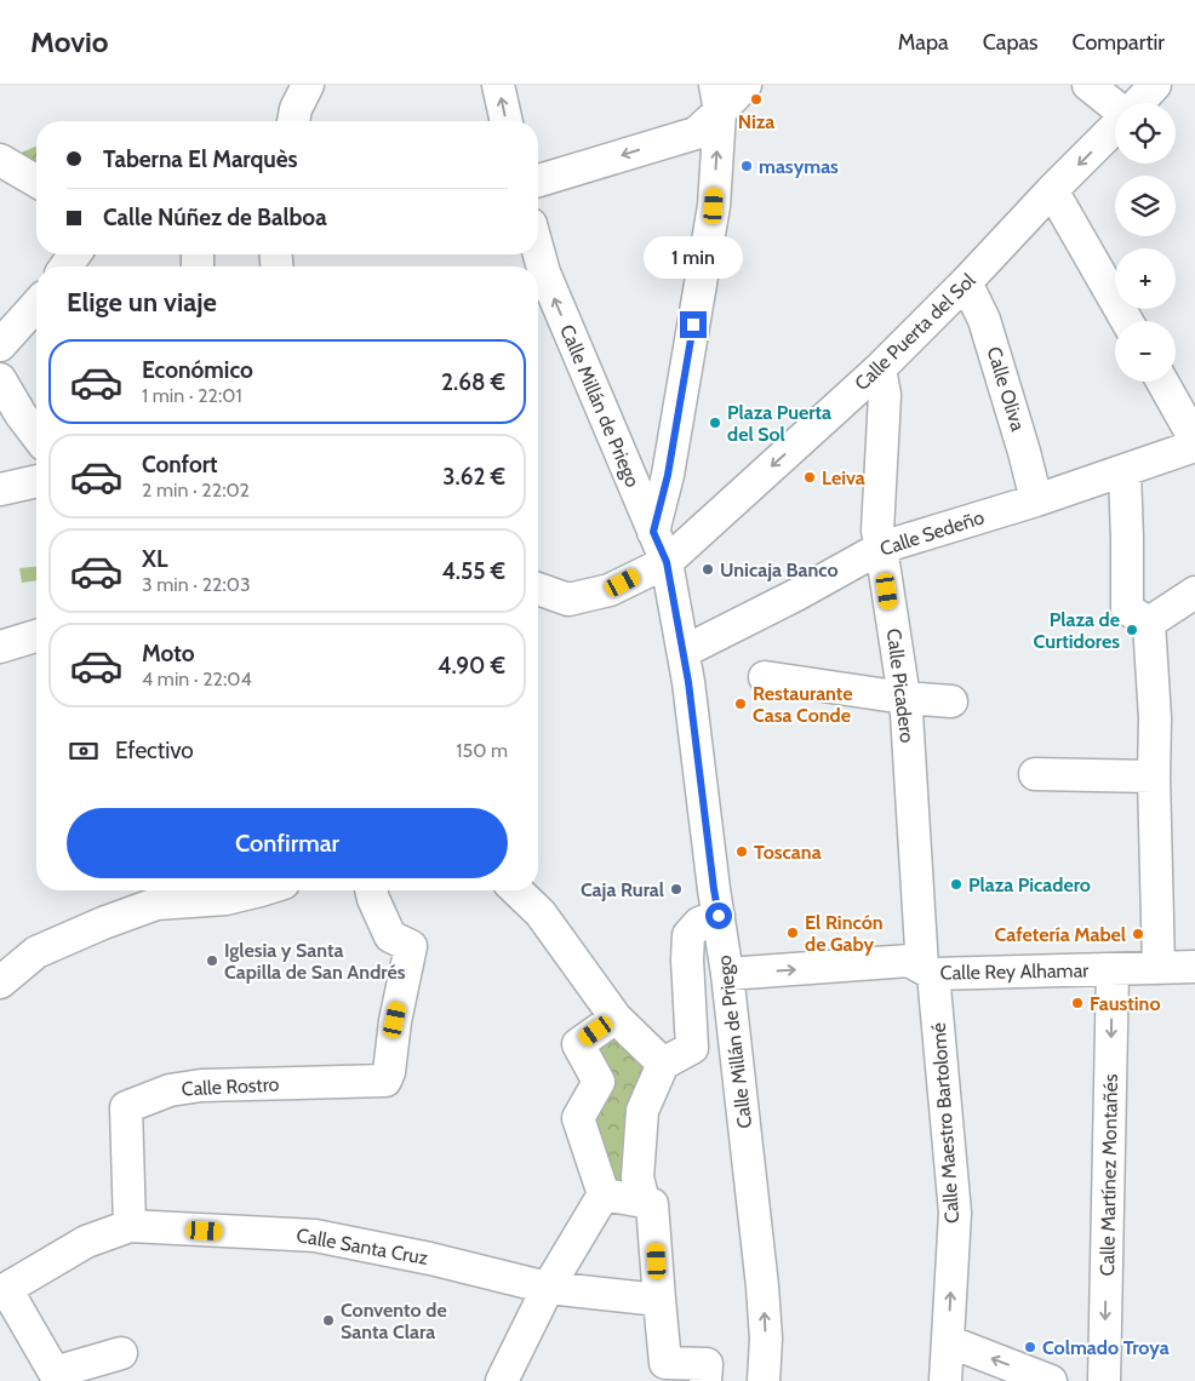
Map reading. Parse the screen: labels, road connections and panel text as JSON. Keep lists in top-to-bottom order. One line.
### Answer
{"streets":{"street":["Calle Puerta del Sol","Calle Oliva","Calle Millán de Priego","Calle Sedeño","Calle Picadero","Calle Rey Alhamar","Calle Rostro","Calle Maestro Bartolomé","Calle Martínez Montañés","Calle Santa Cruz"]},"crossings":[["Calle Puerta del Sol","Calle Oliva"],["Calle Puerta del Sol","Calle Millán de Priego"],["Calle Puerta del Sol","Calle Picadero"],["Calle Oliva","Calle Sedeño"],["Calle Millán de Priego","Calle Sedeño"],["Calle Millán de Priego","Calle Rey Alhamar"],["Calle Sedeño","Calle Picadero"],["Calle Picadero","Calle Rey Alhamar"],["Calle Picadero","Calle Maestro Bartolomé"],["Calle Rey Alhamar","Calle Maestro Bartolomé"],["Calle Rey Alhamar","Calle Martínez Montañés"],["Calle Rostro","Calle Santa Cruz"]],"one_way":["Calle Puerta del Sol","Calle Maestro Bartolomé","Calle Martínez Montañés"],"places":["Niza","masymas","Plaza Puerta del Sol","Leiva","Unicaja Banco","Plaza de Curtidores","Restaurante Casa Conde","Toscana","Plaza Picadero","Caja Rural","El Rincón de Gaby","Cafetería Mabel","Iglesia y Santa Capilla de San Andrés","Faustino","Convento de Santa Clara","Colmado Troya"],"page":{"header":"Movio","nav":["Mapa","Capas","Compartir"],"map_buttons":["+","−"],"banner":["Taberna El Marquès","Calle Núñez de Balboa"],"bubble":"1 min","heading":"Elige un viaje","list":[{"name":"Económico","note":"1 min · 22:01","value":"2.68 €"},{"name":"Confort","note":"2 min · 22:02","value":"3.62 €"},{"name":"XL","note":"3 min · 22:03","value":"4.55 €"},{"name":"Moto","note":"4 min · 22:04","value":"4.90 €"}],"pay":["Efectivo","150 m"],"buttons":"Confirmar"}}
